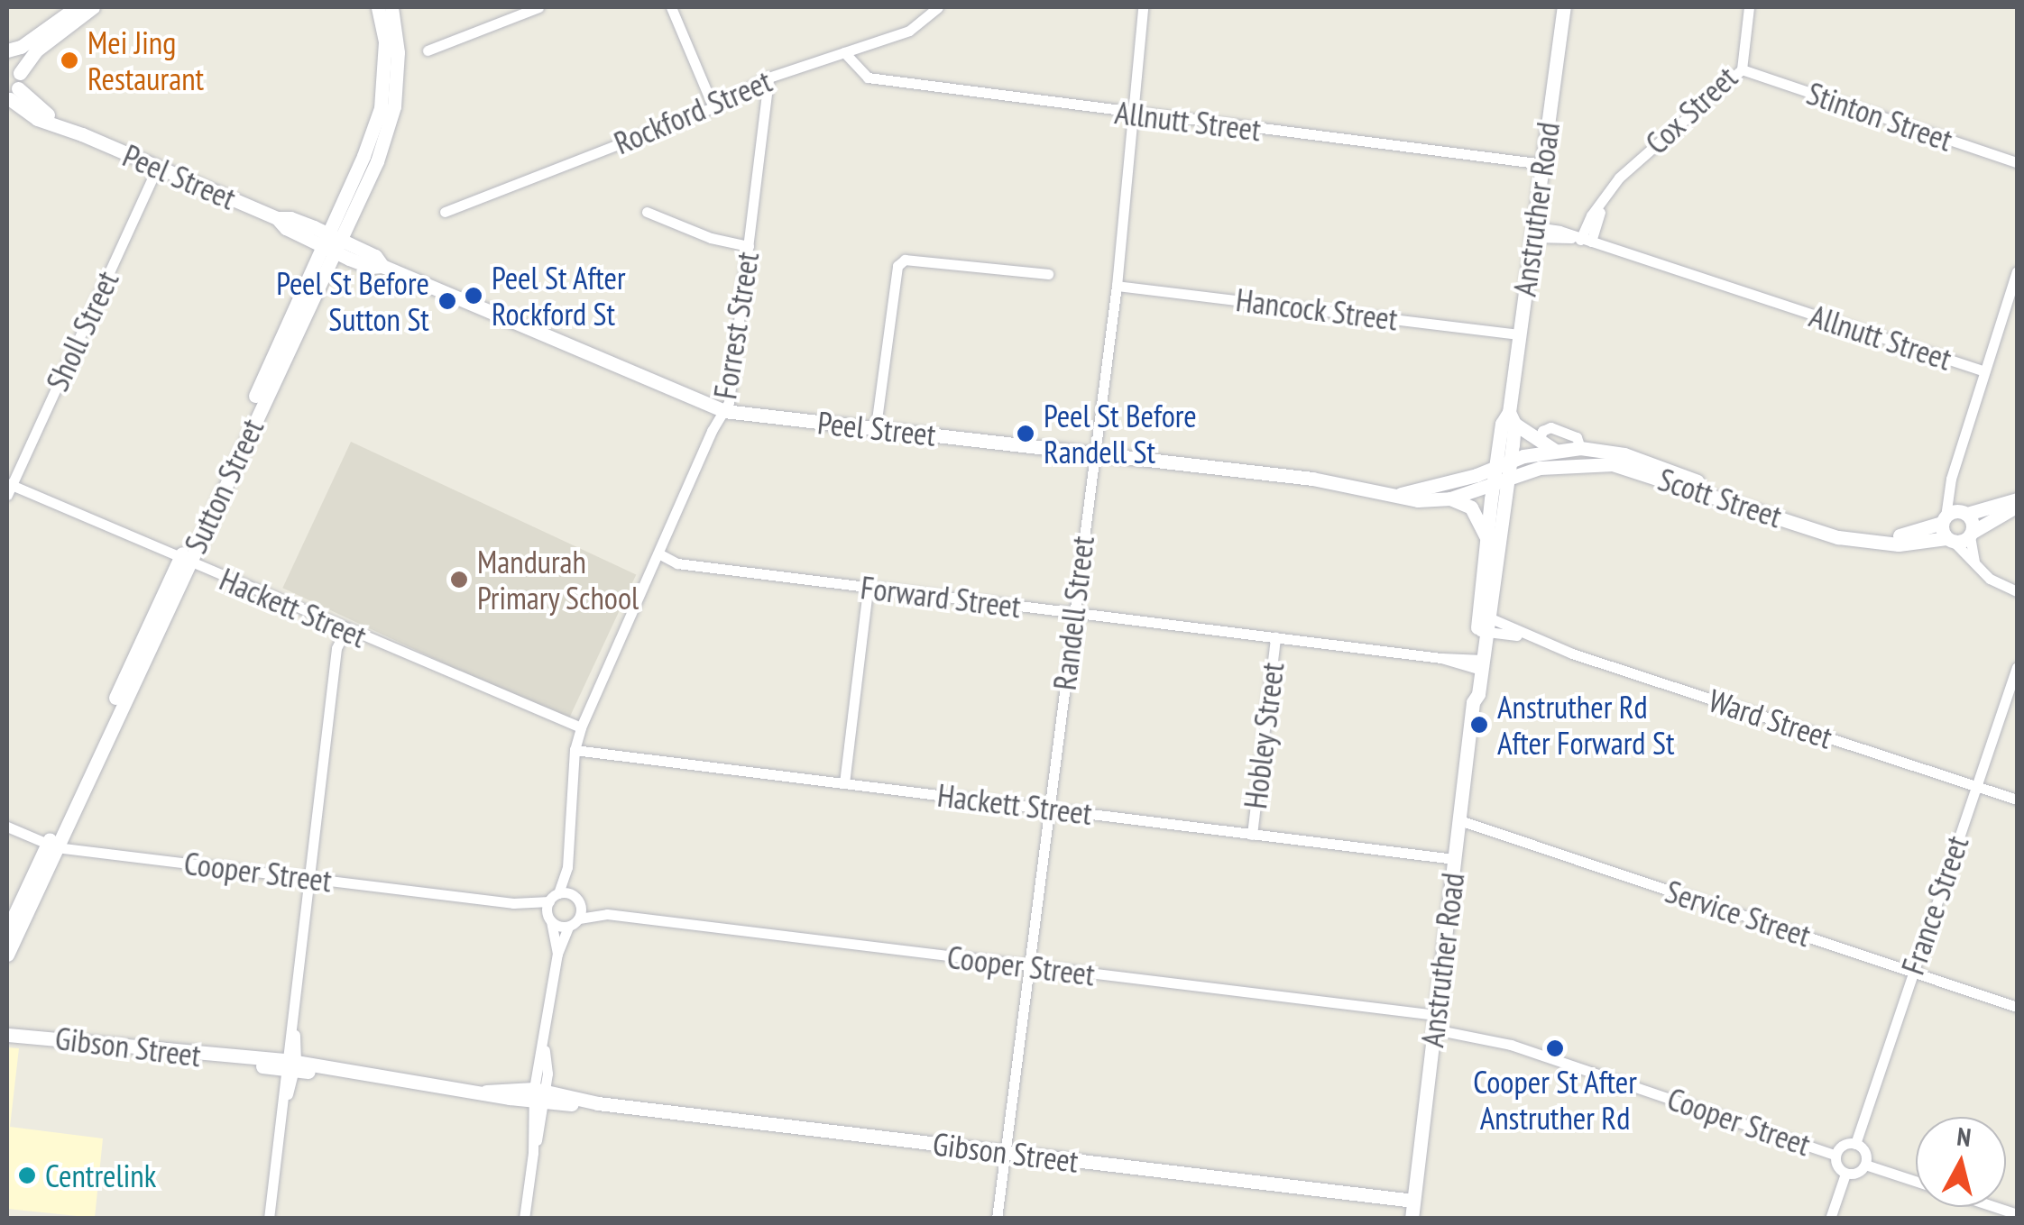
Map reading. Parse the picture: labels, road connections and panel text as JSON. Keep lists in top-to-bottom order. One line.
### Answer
{"streets":{"main road":["Peel Street","Anstruther Road","Sutton Street","Scott Street","Gibson Street"],"street":["Cox Street","Rockford Street","Stinton Street","Allnutt Street","Hancock Street","Forrest Street","Sholl Street","Forward Street","Hackett Street","Randell Street","Ward Street","Hobley Street","Cooper Street","France Street","Service Street"]},"crossings":[["Cox Street","Stinton Street"],["Cox Street","Allnutt Street"],["Rockford Street","Allnutt Street"],["Rockford Street","Forrest Street"],["Allnutt Street","Anstruther Road"],["Allnutt Street","Randell Street"],["Peel Street","Anstruther Road"],["Peel Street","Forrest Street"],["Peel Street","Sholl Street"],["Peel Street","Sutton Street"],["Peel Street","Scott Street"],["Peel Street","Randell Street"],["Anstruther Road","Hancock Street"],["Anstruther Road","Scott Street"],["Anstruther Road","Forward Street"],["Anstruther Road","Hackett Street"],["Anstruther Road","Ward Street"],["Anstruther Road","Cooper Street"],["Anstruther Road","Service Street"],["Anstruther Road","Gibson Street"],["Hancock Street","Randell Street"],["Forrest Street","Forward Street"],["Forrest Street","Hackett Street"],["Forrest Street","Cooper Street"],["Sholl Street","Hackett Street"],["Sutton Street","Hackett Street"],["Sutton Street","Cooper Street"],["Forward Street","Randell Street"],["Forward Street","Hobley Street"],["Hackett Street","Randell Street"],["Hackett Street","Hobley Street"],["Randell Street","Cooper Street"],["Randell Street","Gibson Street"],["Ward Street","France Street"],["Cooper Street","France Street"],["France Street","Service Street"]],"places":["Mei Jing Restaurant","Peel St After Rockford St","Peel St Before Sutton St","Peel St Before Randell St","Mandurah Primary School","Anstruther Rd After Forward St","Cooper St After Anstruther Rd","Centrelink"],"north":"top"}
